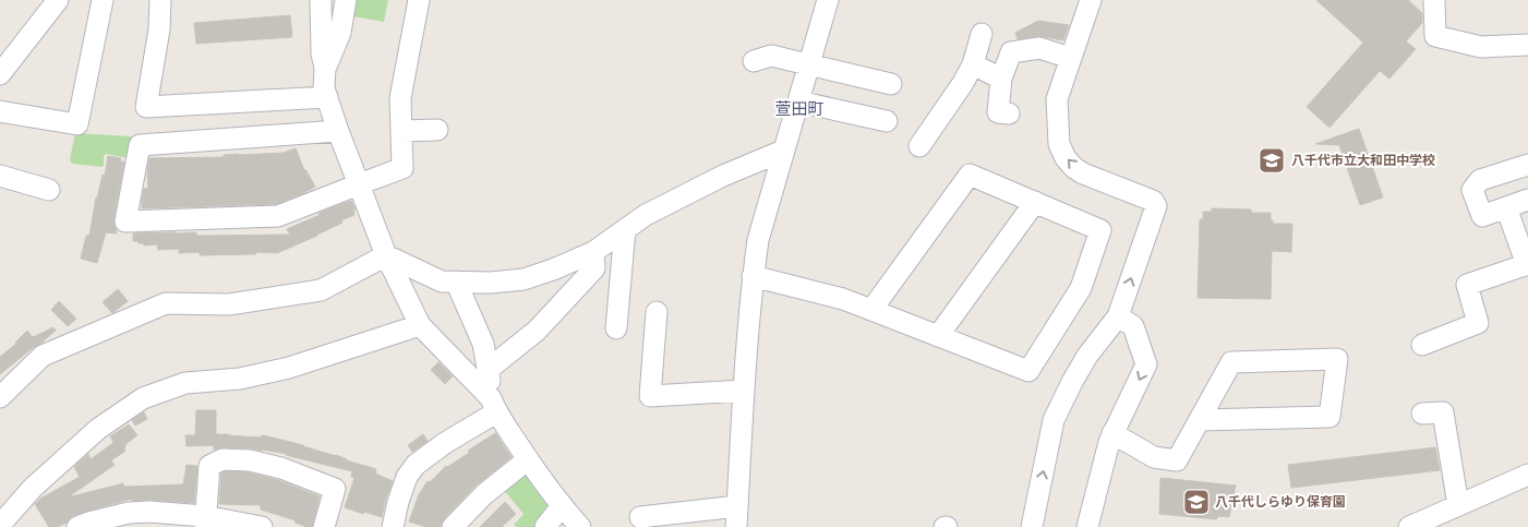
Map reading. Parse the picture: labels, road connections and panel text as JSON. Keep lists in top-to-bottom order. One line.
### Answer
{"districts":["萱田町"],"places":{"school or university":["八千代市立大和田中学校","八千代しらゆり保育園"]}}
